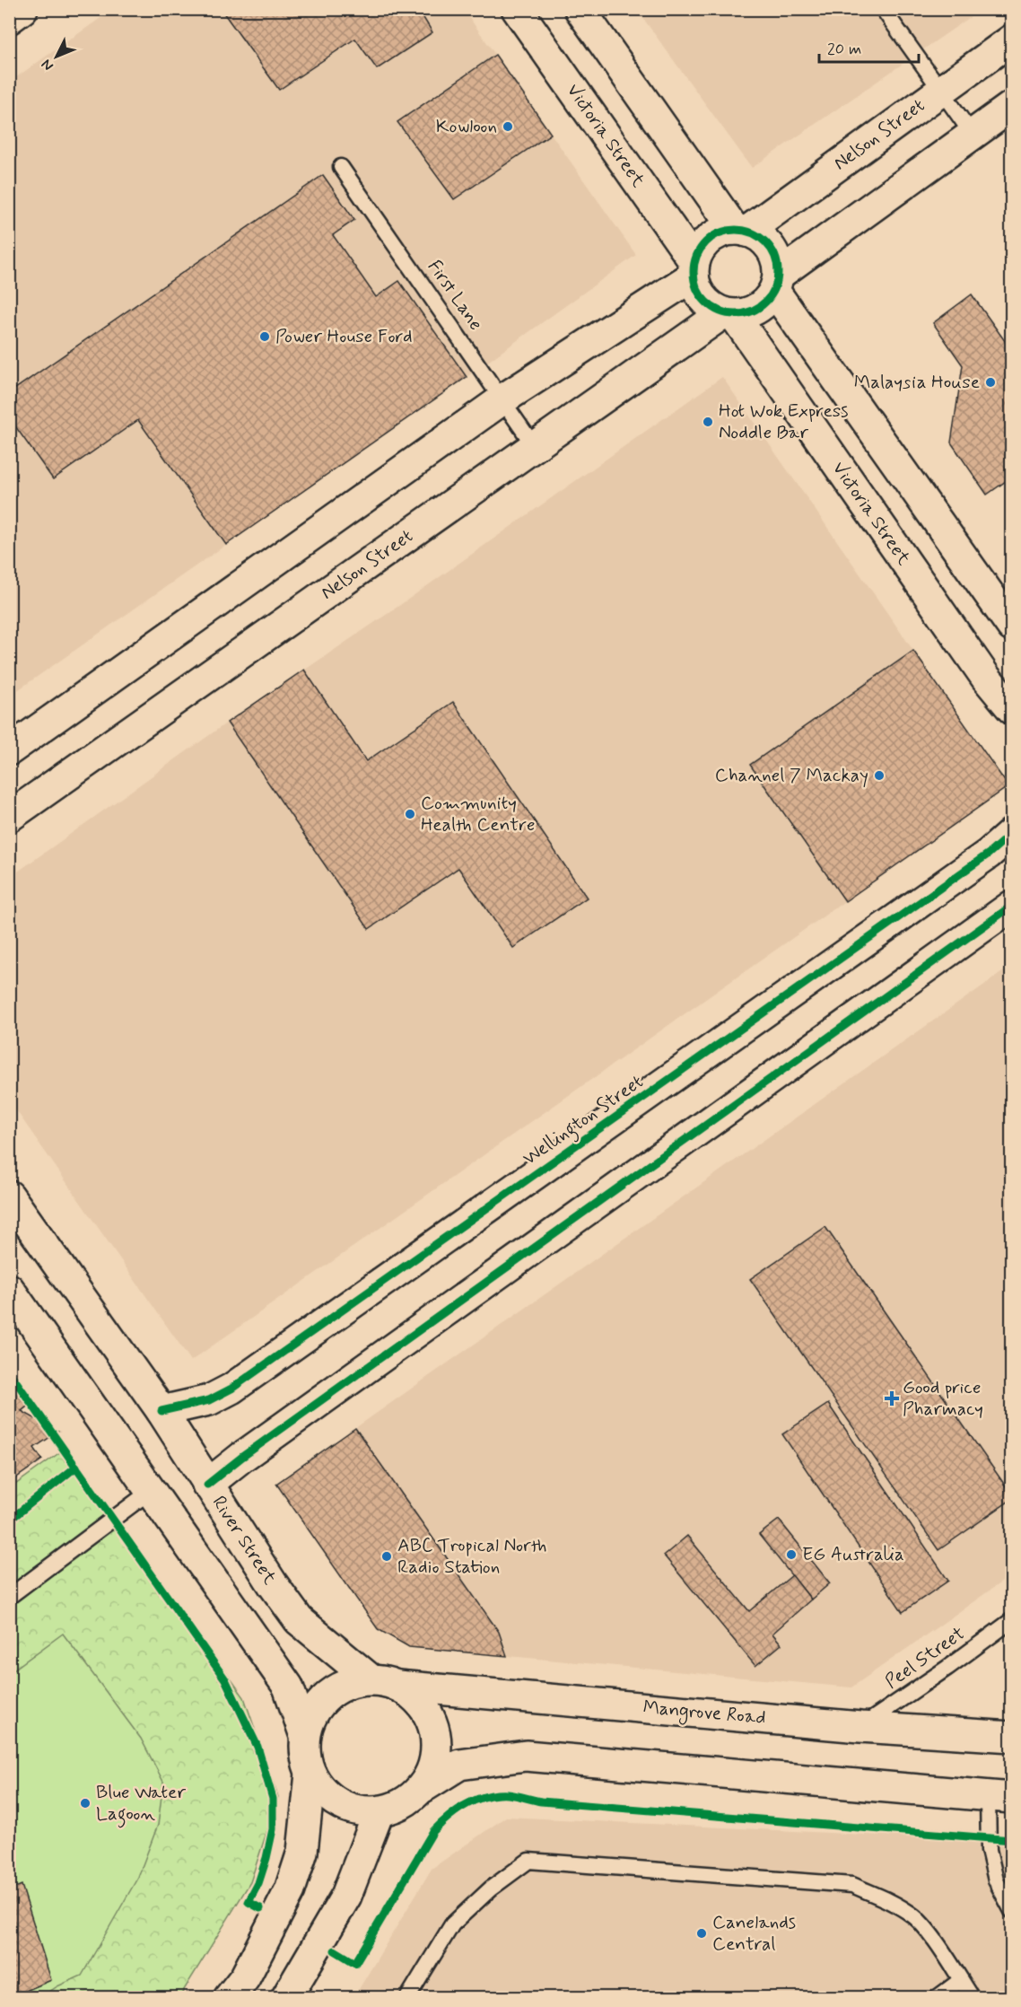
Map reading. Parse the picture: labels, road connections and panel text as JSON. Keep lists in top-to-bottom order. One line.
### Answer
{"streets":{"street":["Nelson Street","Victoria Street","Wellington Street","River Street","Mangrove Road"],"lane":["First Lane","Peel Street"]},"crossings":[["Nelson Street","Victoria Street"],["Nelson Street","First Lane"],["Wellington Street","River Street"],["River Street","Mangrove Road"],["Peel Street","Mangrove Road"]],"places":{"other":["Kowloon","Power House Ford","Malaysia House","Hot Wok Express Noddle Bar","Channel 7 Mackay","Community Health Centre","EG Australia","ABC Tropical North Radio Station","Blue Water Lagoon","Canelands Central"],"health":["Good price Pharmacy"]},"scale_bar":"20 m","north":"bottom left"}
